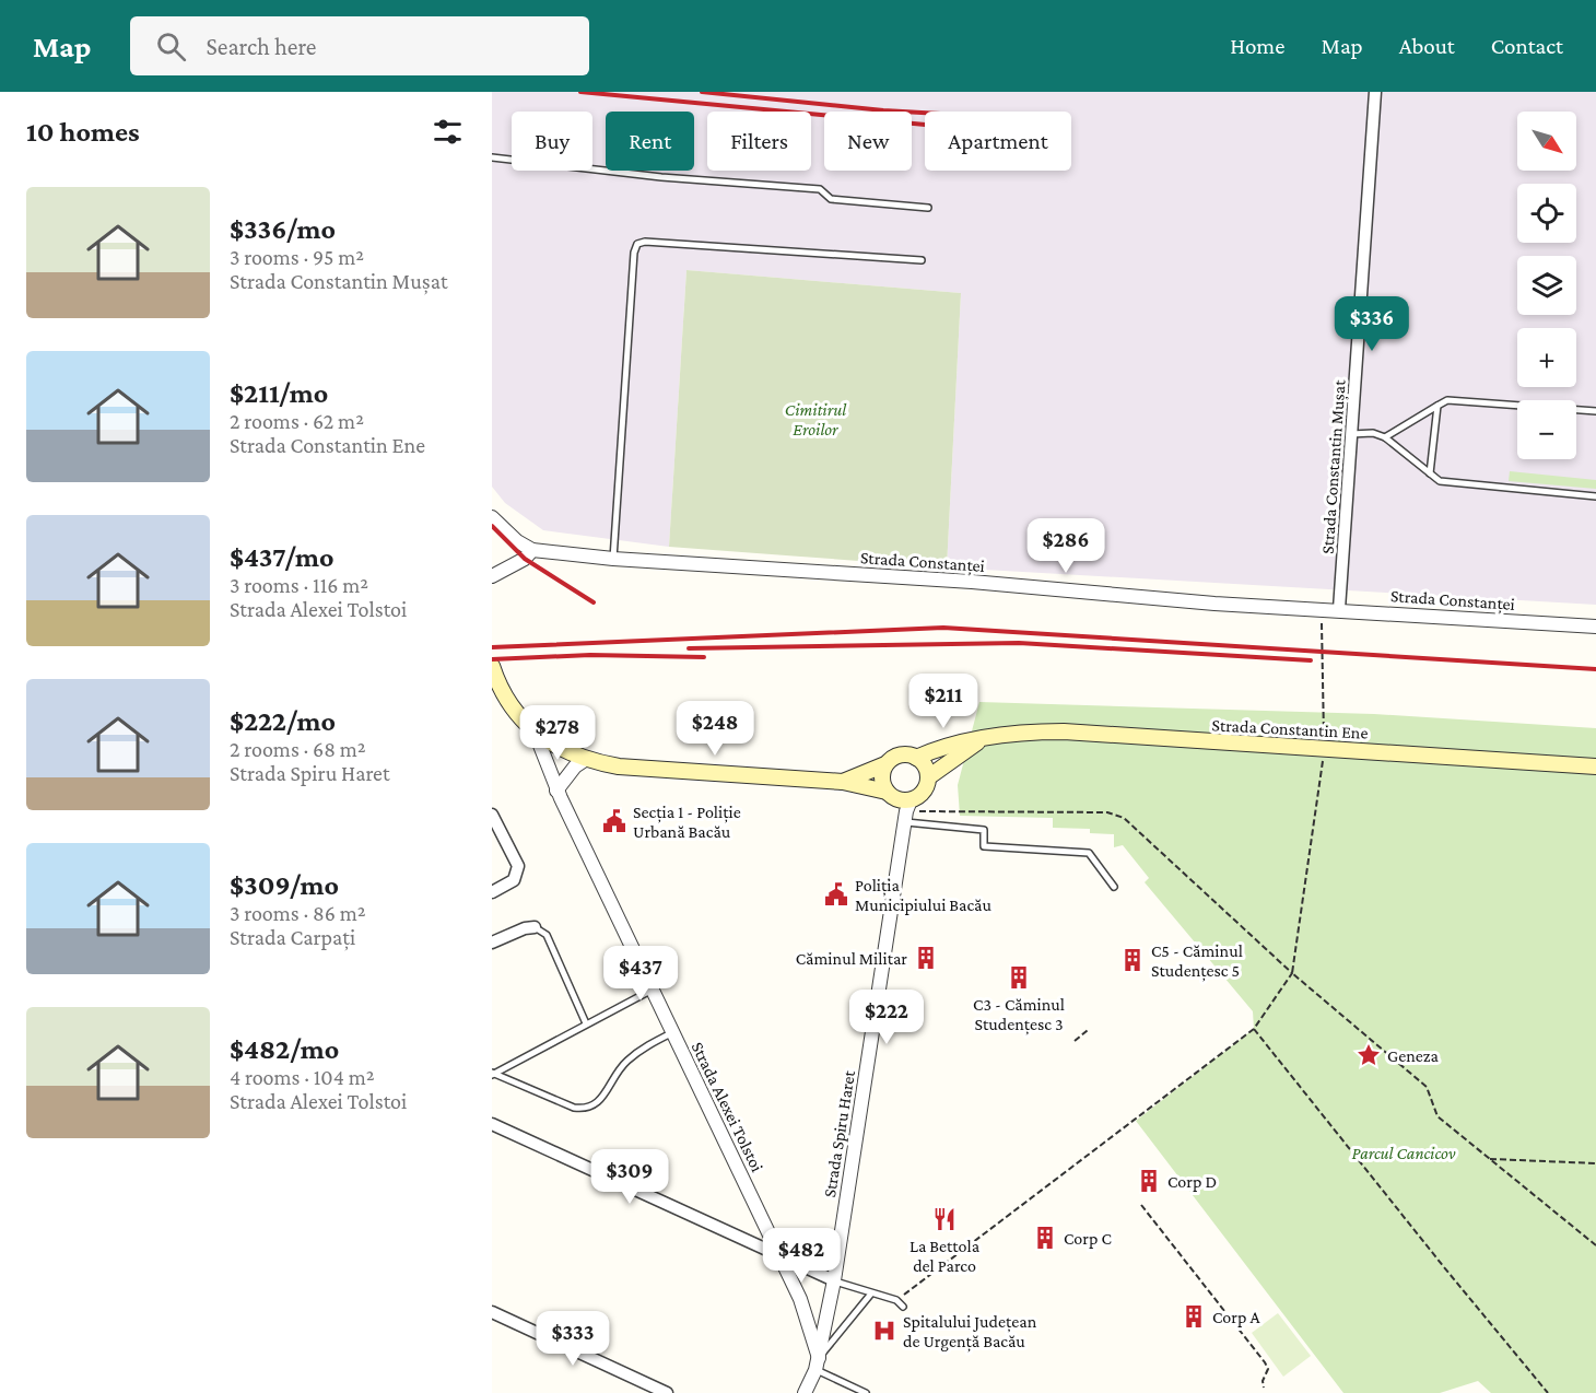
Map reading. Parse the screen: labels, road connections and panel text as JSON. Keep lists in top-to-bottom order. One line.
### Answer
{"streets":{"main road":["Strada Constantin Ene","Strada Alexei Tolstoi"],"street":["Strada Constantin Mușat","Strada Constanței","Strada Spiru Haret"]},"crossings":[["Strada Constantin Mușat","Strada Constanței"],["Strada Constantin Ene","Strada Spiru Haret"],["Strada Alexei Tolstoi","Strada Spiru Haret"]],"parks":["Cimitirul Eroilor","Parcul Cancicov"],"places":{"public building":["Secția 1 - Poliție Urbană Bacău","Poliția Municipiului Bacău"],"building":["Căminul Militar","C5 - Căminul Studențesc 5","C3 - Căminul Studențesc 3","Corp D","Corp C","Corp A"],"place":["Geneza"],"restaurant":["La Bettola del Parco"],"hospital":["Spitalului Județean de Urgență Bacău"]},"north":"bottom right","page":{"header":"Map","search":"Search here","nav":["Home","Map","About","Contact"],"heading":"10 homes","map_buttons":["+","−"],"chip":["Buy","Rent","Filters","New","Apartment"],"list":[{"name":"$336/mo","note":"3 rooms · 95 m² · Strada Constantin Mușat"},{"name":"$211/mo","note":"2 rooms · 62 m² · Strada Constantin Ene"},{"name":"$437/mo","note":"3 rooms · 116 m² · Strada Alexei Tolstoi"},{"name":"$222/mo","note":"2 rooms · 68 m² · Strada Spiru Haret"},{"name":"$309/mo","note":"3 rooms · 86 m² · Strada Carpați"},{"name":"$482/mo","note":"4 rooms · 104 m² · Strada Alexei Tolstoi"}],"price":["$336","$286","$211","$248","$278","$437","$222","$309","$482","$333"]}}
